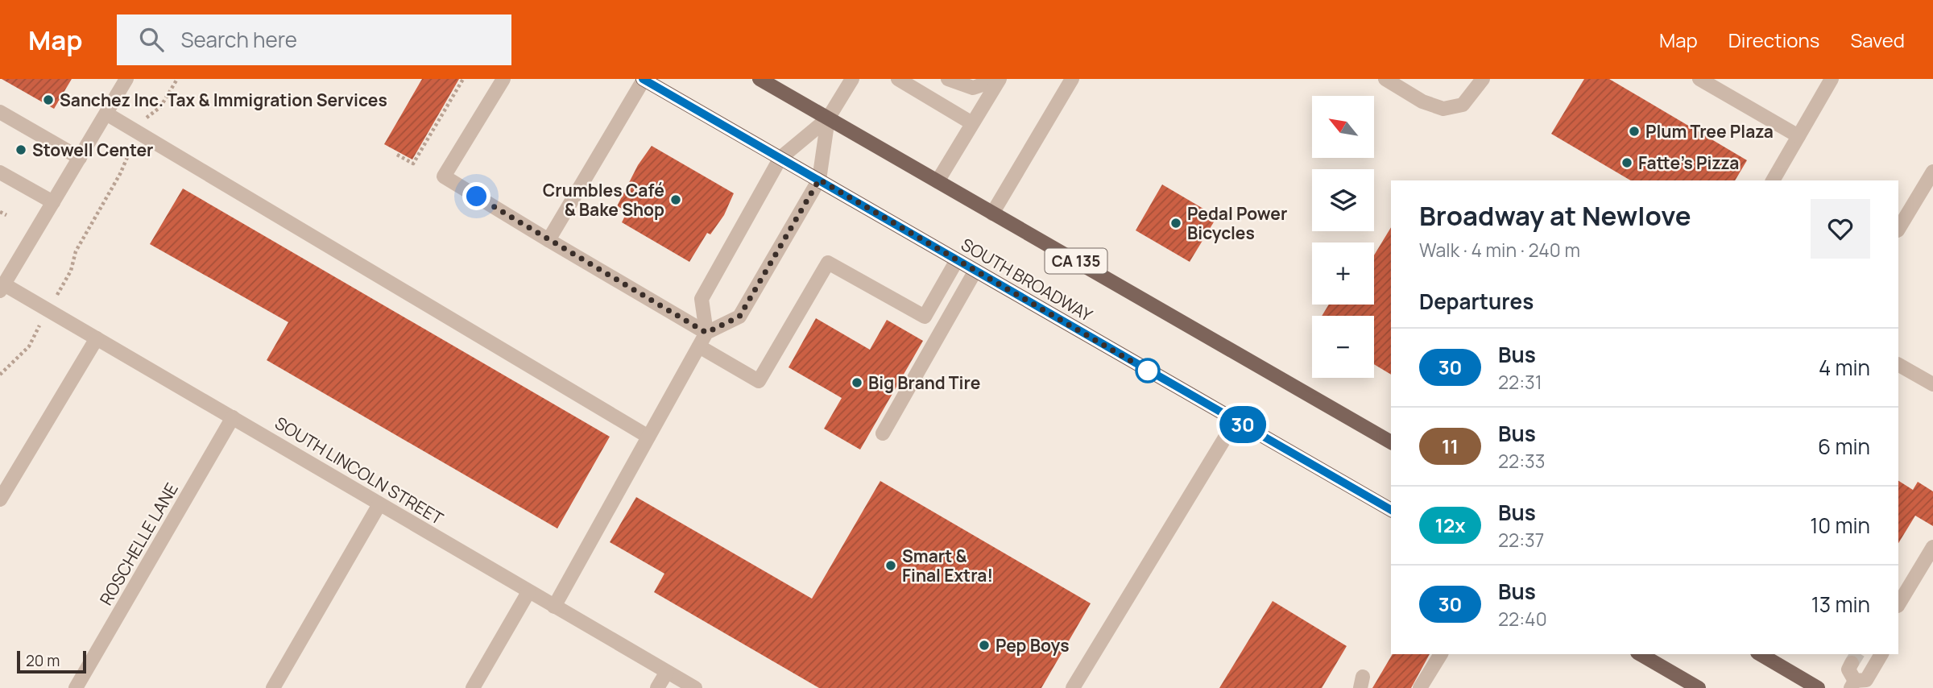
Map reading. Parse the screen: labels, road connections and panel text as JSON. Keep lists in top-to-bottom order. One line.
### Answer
{"streets":{"main road":["CA 135","SOUTH BROADWAY"],"street":["SOUTH LINCOLN STREET","ROSCHELLE LANE"]},"crossings":[["SOUTH LINCOLN STREET","ROSCHELLE LANE"]],"places":["Sanchez Inc. Tax & Immigration Services","Plum Tree Plaza","Stowell Center","Fatte's Pizza","Crumbles Café & Bake Shop","Pedal Power Bicycles","Big Brand Tire","Smart & Final Extra!","Pep Boys"],"lines":["bus line 30"],"scale_bar":"20 m","north":"top left","page":{"header":"Map","search":"Search here","nav":["Map","Directions","Saved"],"on_map":"30","map_buttons":["+","−"],"heading":[["Broadway at Newlove","Walk · 4 min · 240 m"],"Departures"],"list":[{"mark":"30","name":"Bus","note":"22:31","value":"4 min"},{"mark":"11","name":"Bus","note":"22:33","value":"6 min"},{"mark":"12x","name":"Bus","note":"22:37","value":"10 min"},{"mark":"30","name":"Bus","note":"22:40","value":"13 min"}],"scale":"20 m"}}
